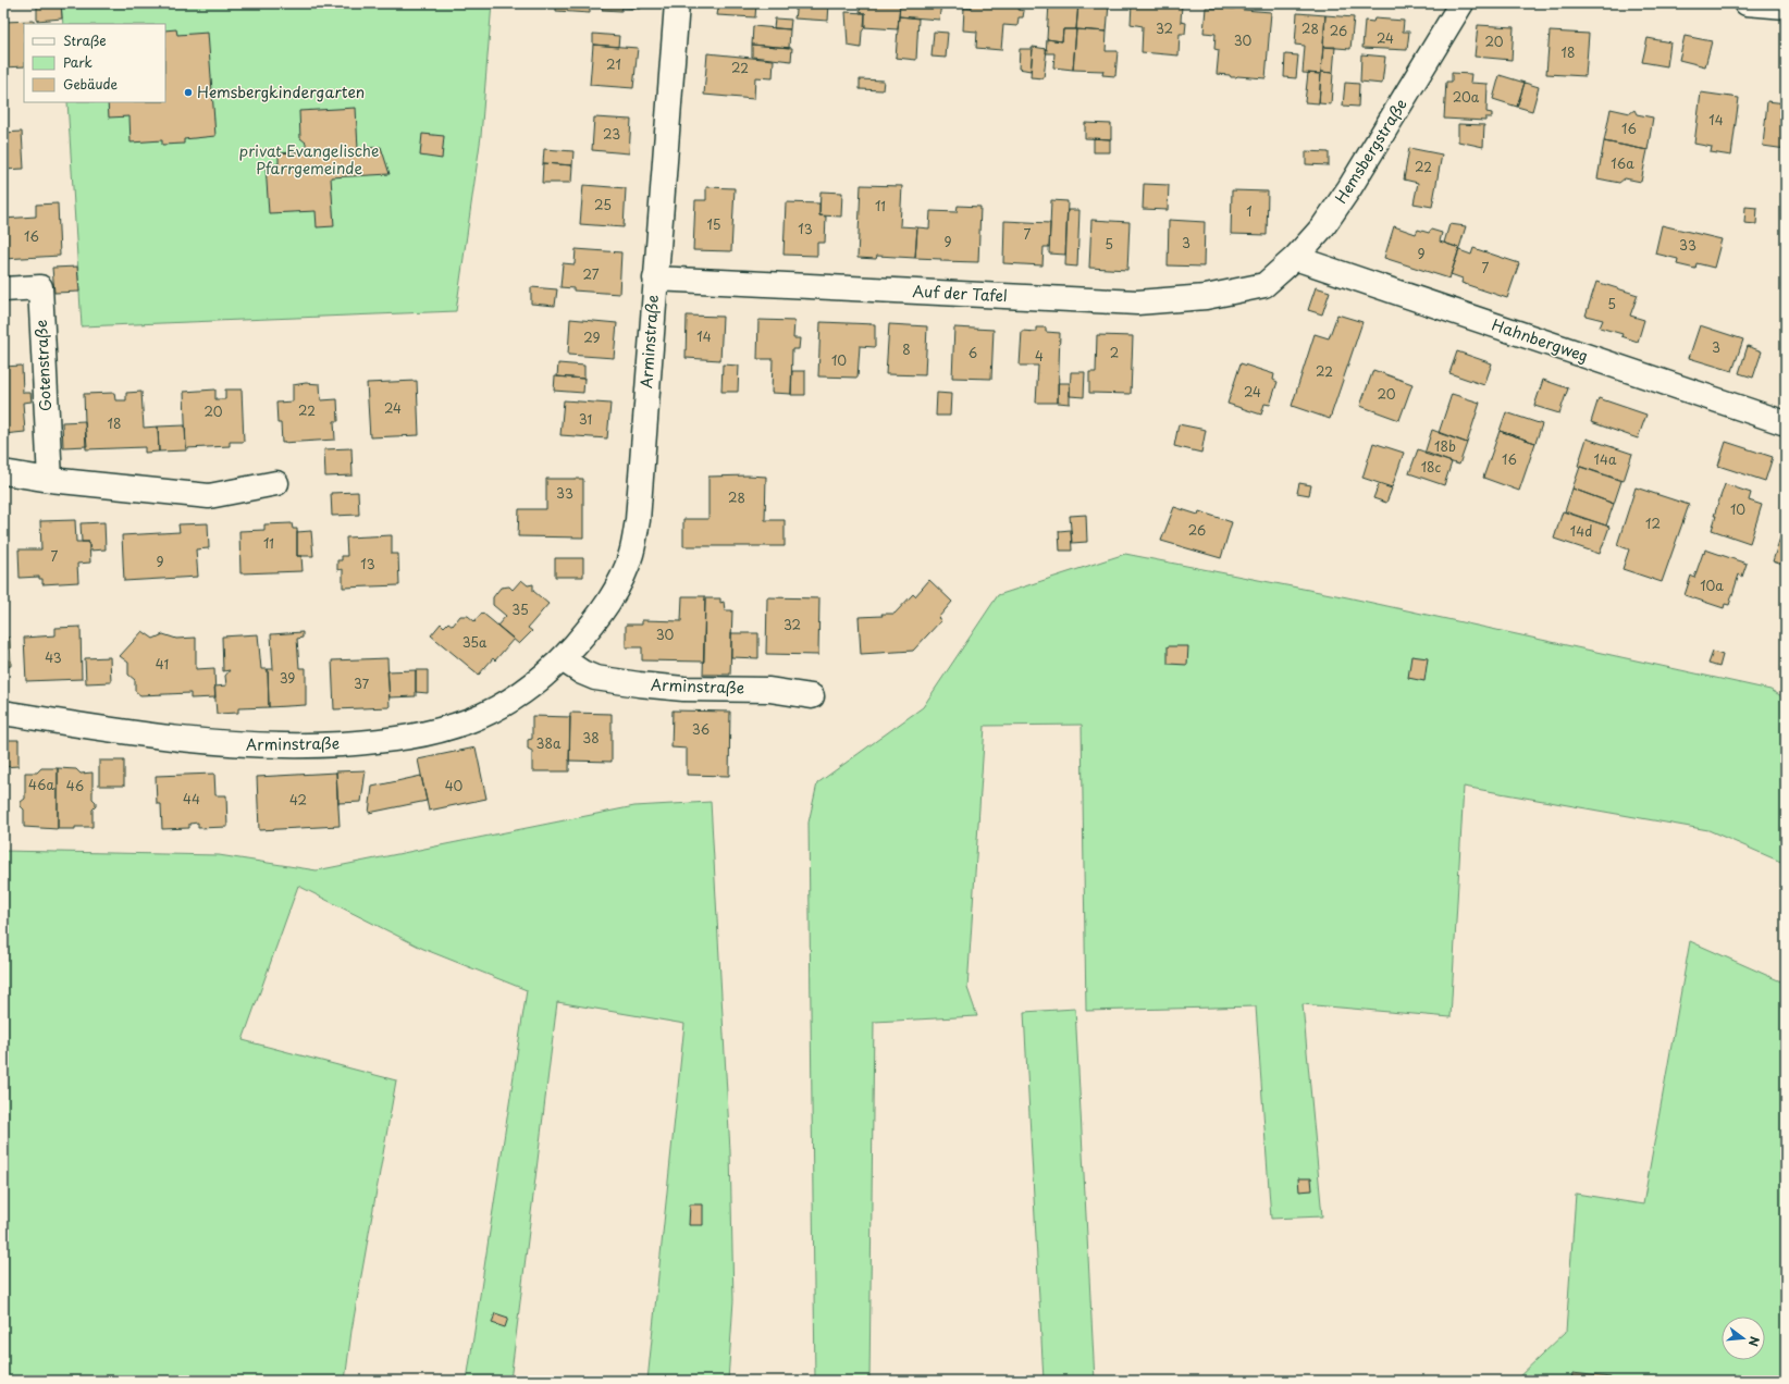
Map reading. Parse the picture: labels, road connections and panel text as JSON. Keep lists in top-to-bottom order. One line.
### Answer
{"streets":{"street":["Hemsbergstraße","Auf der Tafel","Hahnbergweg","Arminstraße","Gotenstraße"]},"crossings":[["Hemsbergstraße","Auf der Tafel"],["Hemsbergstraße","Hahnbergweg"],["Auf der Tafel","Arminstraße"]],"parks":["privat Evangelische Pfarrgemeinde"],"places":["Hemsbergkindergarten"],"house_numbers":["32","28","26","24","30","20","18","21","22","20a","14","16","23","16a","22","25","11","1","15","13","7","16","9","3","5","33","9","7","27","5","14","29","3","8","6","2","4","10","22","24","20","24","22","20","31","18","18b","16","14a","18c","33","28","10","12","26","14d","11","7","9","13","10a","35","32","30","35a","43","41","39","37","36","38","38a","46a","46","40","44","42"],"legend":["Straße","Park","Gebäude"],"north":"right"}
